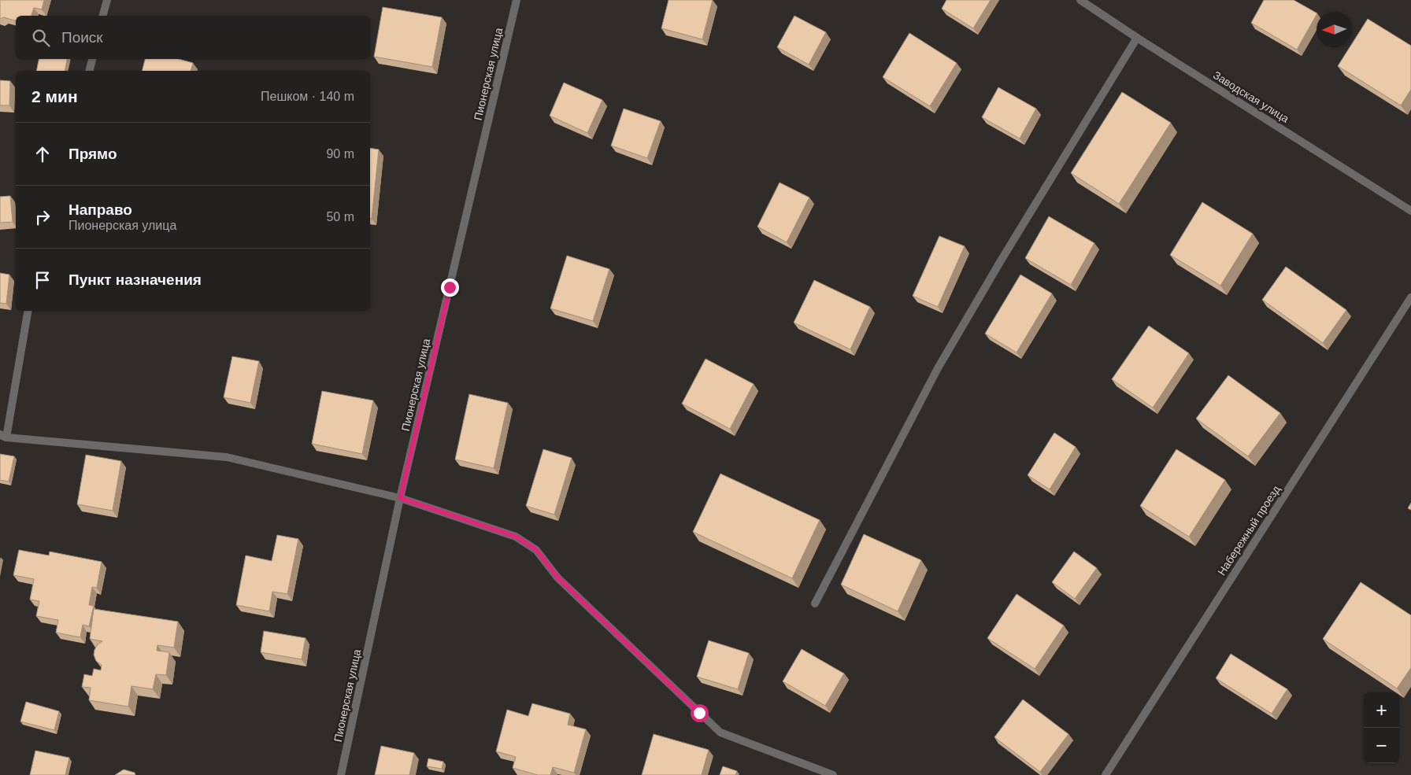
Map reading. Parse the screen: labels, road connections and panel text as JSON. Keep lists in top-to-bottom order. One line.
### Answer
{"streets":{"street":["Пионерская улица","Заводская улица","Набережный проезд"]},"north":"left","page":{"search":"Поиск","heading":["2 мин","Пешком · 140 m"],"list":[["Прямо","90 m"],["Направо","Пионерская улица","50 m"],"Пункт назначения"],"map_buttons":["+","−"]}}
